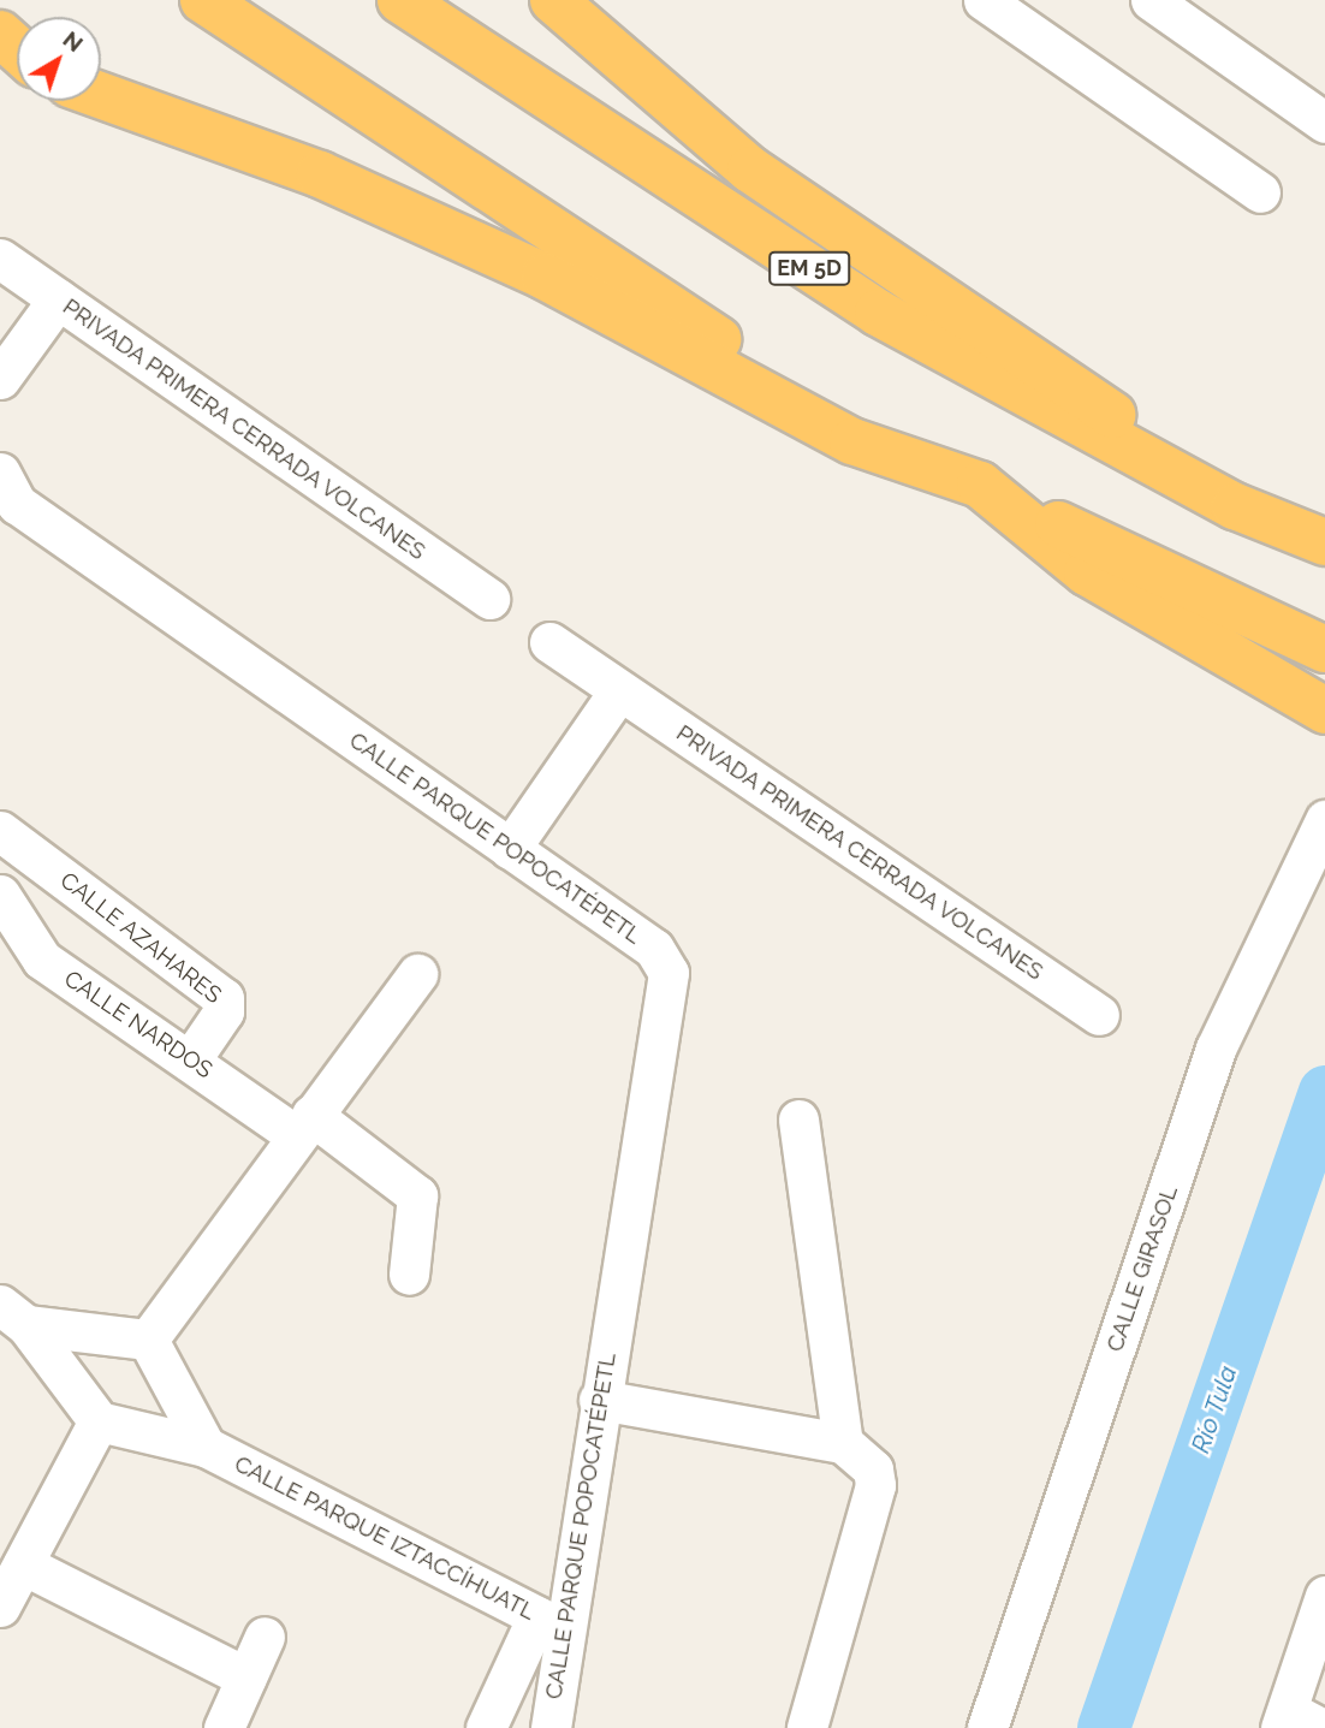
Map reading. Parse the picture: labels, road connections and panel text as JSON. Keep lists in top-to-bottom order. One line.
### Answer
{"streets":{"highway":["EM 5D"],"street":["PRIVADA PRIMERA CERRADA VOLCANES","CALLE PARQUE POPOCATÉPETL","CALLE AZAHARES","CALLE NARDOS","CALLE GIRASOL","CALLE PARQUE IZTACCÍHUATL"]},"crossings":[["CALLE PARQUE POPOCATÉPETL","CALLE PARQUE IZTACCÍHUATL"],["CALLE AZAHARES","CALLE NARDOS"]],"water":["Río Tula"],"north":"top right"}
